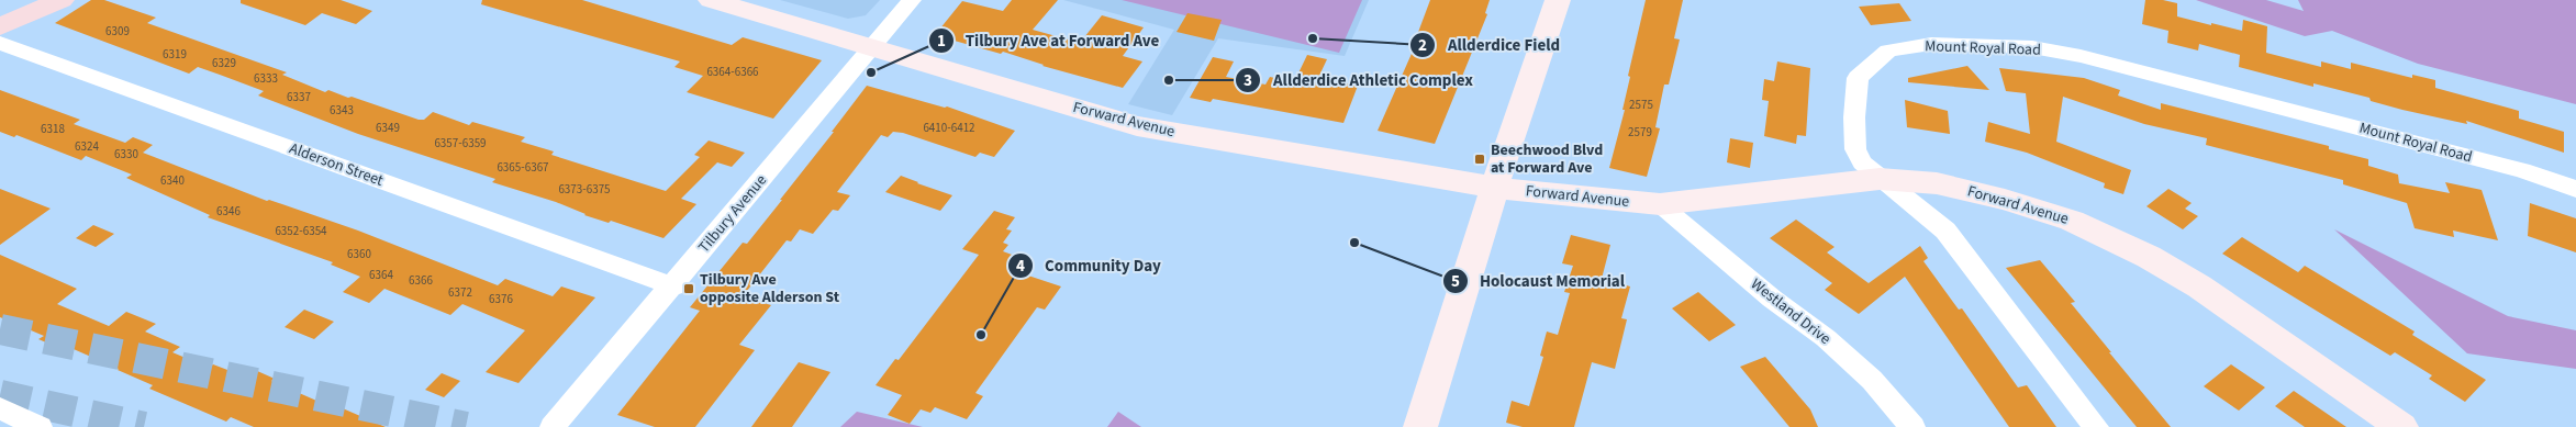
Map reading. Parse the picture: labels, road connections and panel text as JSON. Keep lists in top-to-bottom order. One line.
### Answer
{"streets":{"main road":["Forward Avenue"],"street":["Mount Royal Road","Alderson Street","Tilbury Avenue","Westland Drive"]},"crossings":[["Mount Royal Road","Forward Avenue"],["Forward Avenue","Tilbury Avenue"],["Forward Avenue","Westland Drive"],["Alderson Street","Tilbury Avenue"]],"places":{"other":["Allderdice Field","Tilbury Ave at Forward Ave","Allderdice Athletic Complex","Holocaust Memorial","Community Day"],"transit":["Beechwood Blvd at Forward Ave","Tilbury Ave opposite Alderson St"]},"house_numbers":["6309","6319","6329","6364-6366","6333","6337","2575","6343","6349","6410-6412","6318","2579","6357-6359","6324","6330","6365-6367","6340","6373-6375","6346","6352-6354","6360","6364","6366","6372","6376"]}
